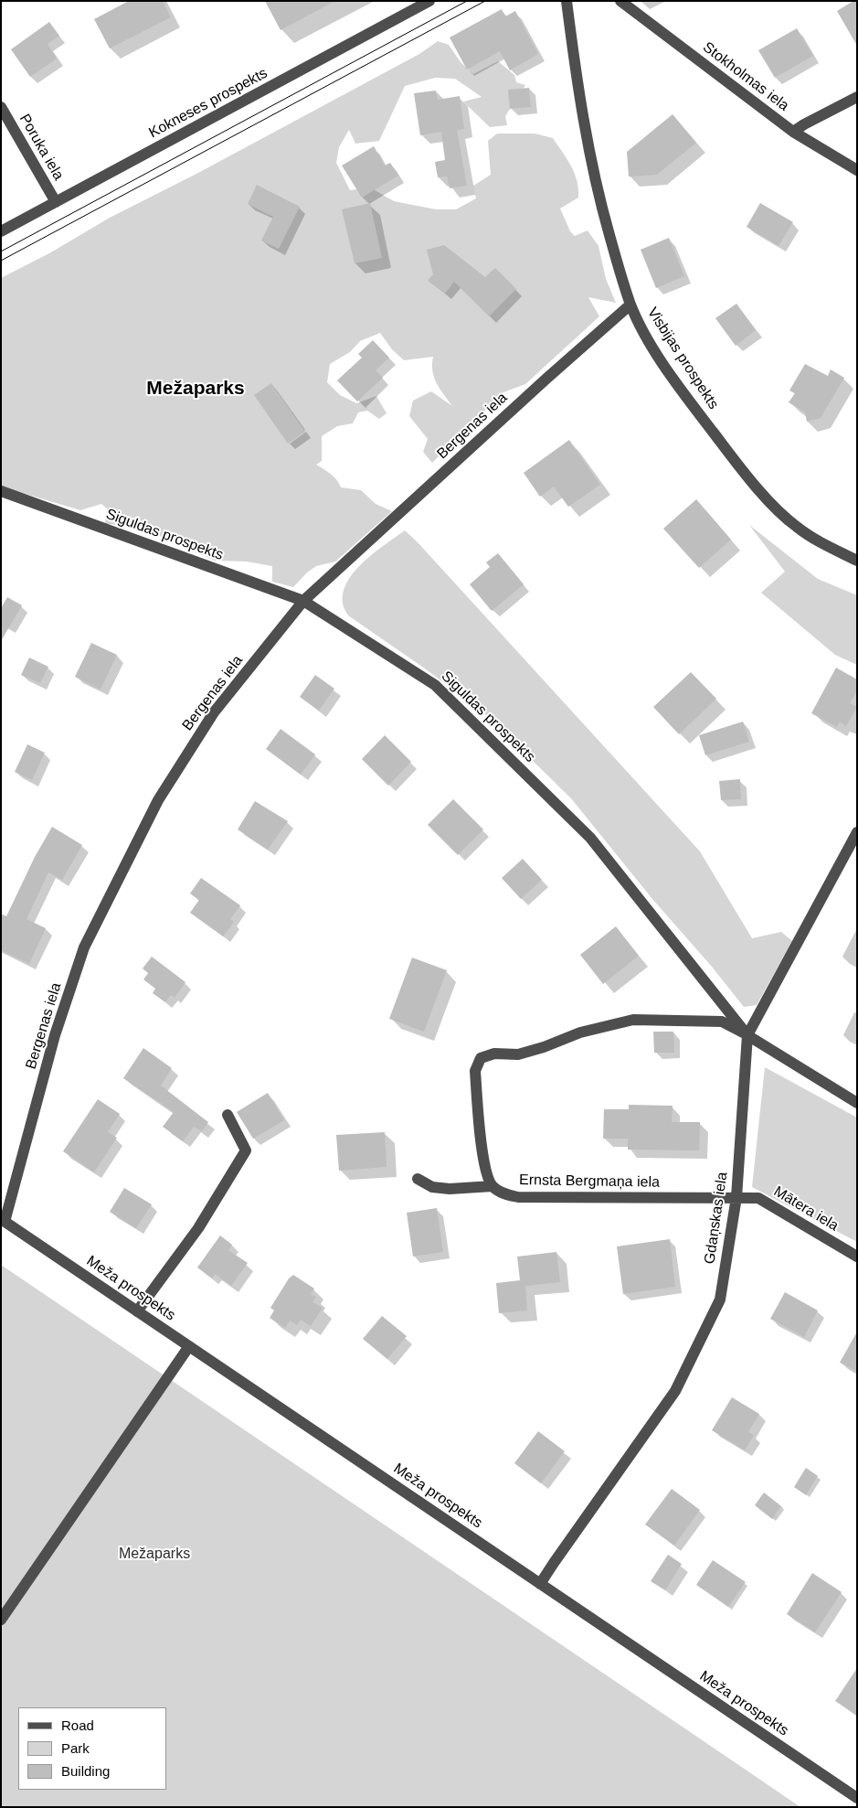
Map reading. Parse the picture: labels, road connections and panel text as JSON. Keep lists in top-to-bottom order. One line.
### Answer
{"streets":{"street":["Stokholmas iela","Kokneses prospekts","Poruka iela","Visbijas prospekts","Bergenas iela","Siguldas prospekts","Ernsta Bergmaņa iela","Mātera iela","Gdaņskas iela","Meža prospekts"]},"crossings":[["Kokneses prospekts","Poruka iela"],["Visbijas prospekts","Bergenas iela"],["Bergenas iela","Siguldas prospekts"],["Bergenas iela","Meža prospekts"],["Siguldas prospekts","Gdaņskas iela"],["Ernsta Bergmaņa iela","Mātera iela"],["Ernsta Bergmaņa iela","Gdaņskas iela"],["Mātera iela","Gdaņskas iela"],["Gdaņskas iela","Meža prospekts"]],"districts":["Mežaparks"],"parks":["Mežaparks"],"legend":["Road","Park","Building"]}
